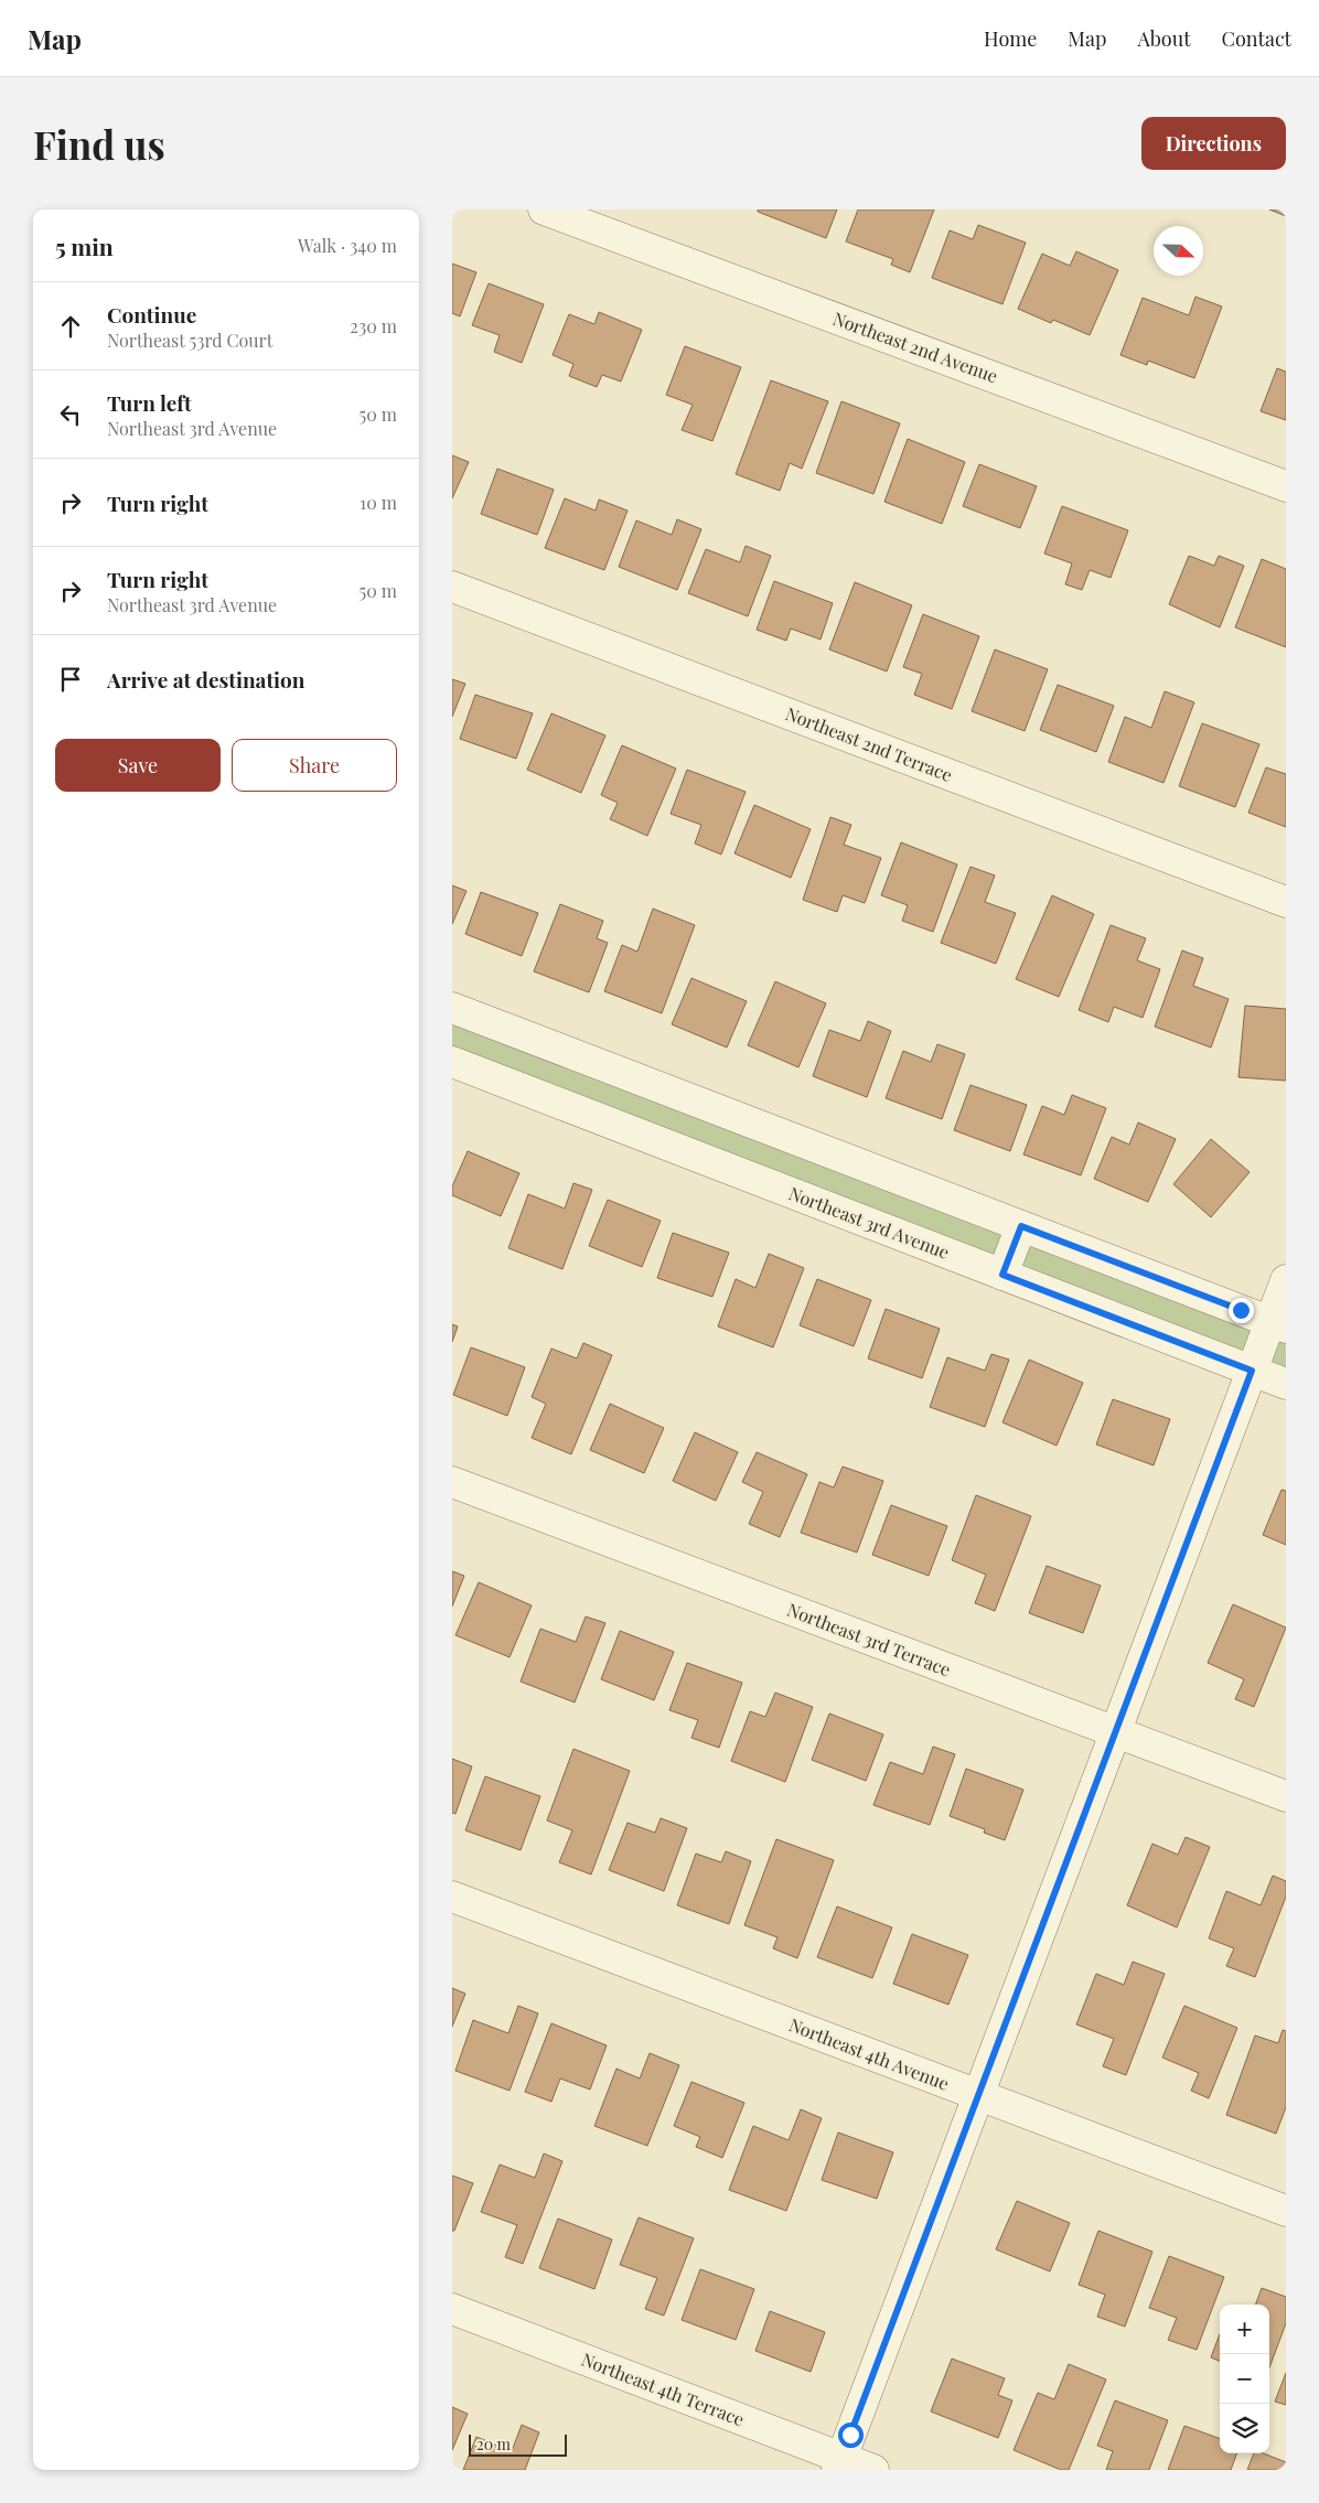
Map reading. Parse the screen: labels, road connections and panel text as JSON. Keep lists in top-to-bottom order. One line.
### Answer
{"streets":{"street":["Northeast 2nd Avenue","Northeast 2nd Terrace","Northeast 3rd Avenue","Northeast 3rd Terrace","Northeast 4th Avenue","Northeast 4th Terrace"]},"scale_bar":"20 m","north":"right","page":{"header":"Map","nav":["Home","Map","About","Contact"],"buttons":["Directions",["Save","Share"]],"title":"Find us","heading":["5 min","Walk · 340 m"],"list":[["Continue","Northeast 53rd Court","230 m"],["Turn left","Northeast 3rd Avenue","50 m"],["Turn right","10 m"],["Turn right","Northeast 3rd Avenue","50 m"],"Arrive at destination"],"map_buttons":["+","−"],"scale":"20 m"}}
